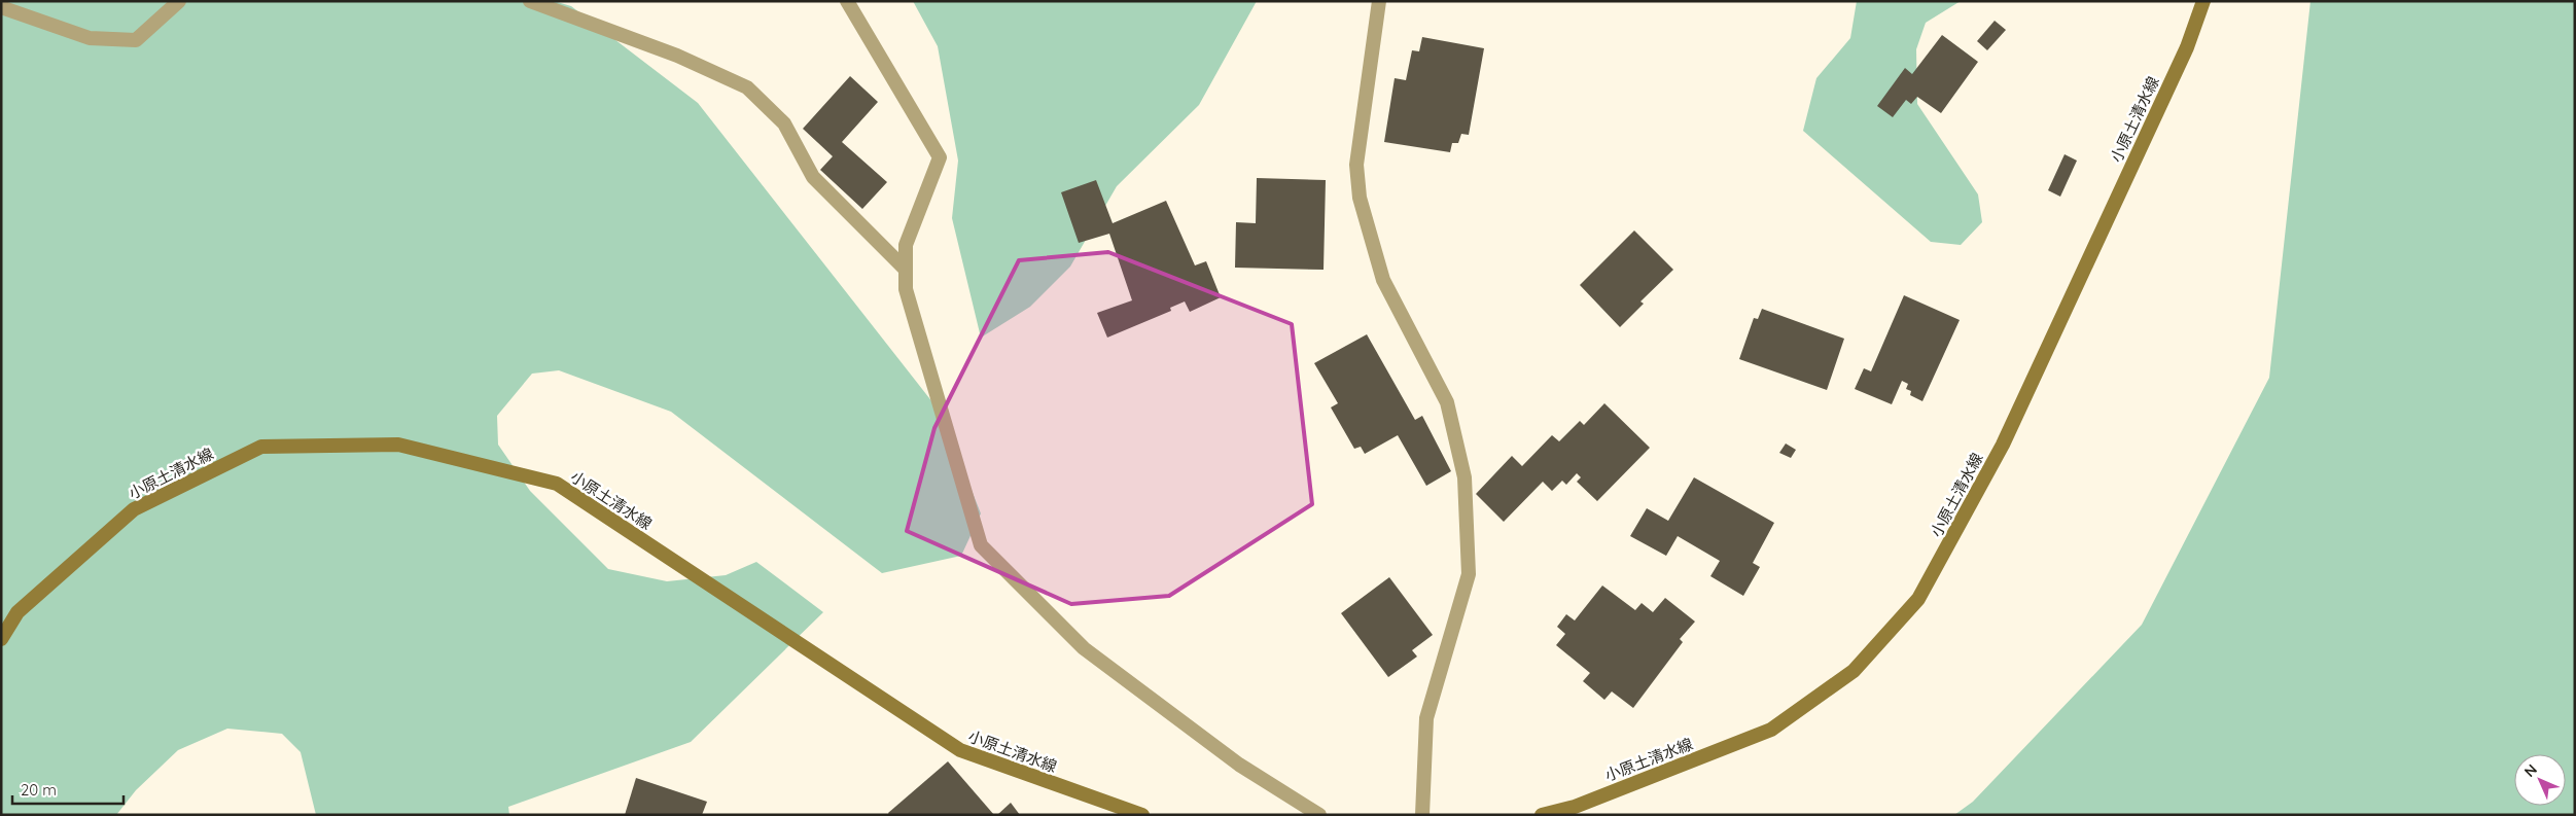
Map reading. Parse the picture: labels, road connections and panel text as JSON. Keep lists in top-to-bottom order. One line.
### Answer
{"streets":{"main road":["小原土清水線"]},"scale_bar":"20 m","north":"top left"}
